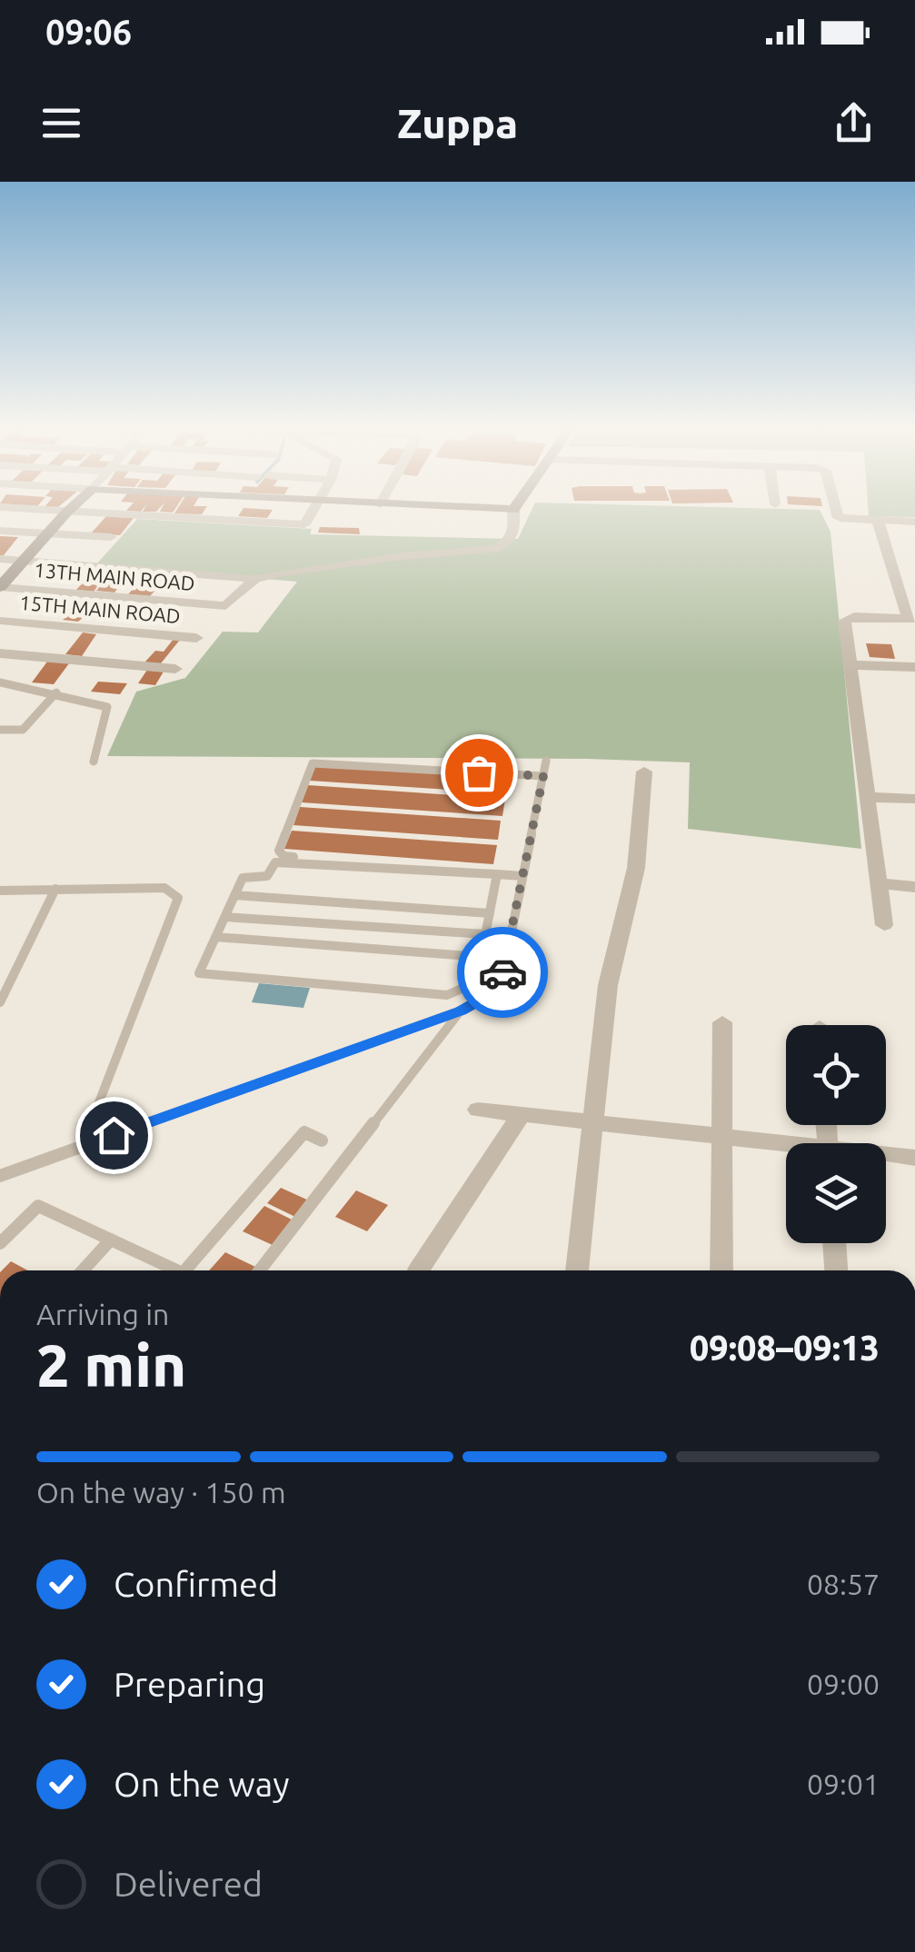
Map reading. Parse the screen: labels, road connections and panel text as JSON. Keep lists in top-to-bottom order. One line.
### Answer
{"streets":{"street":["13TH MAIN ROAD","15TH MAIN ROAD"]},"page":{"status":"09:06","header":"Zuppa","heading":["2 min","Arriving in","09:08–09:13"],"bar":"On the way · 150 m","list":[["Confirmed","08:57"],["Preparing","09:00"],["On the way","09:01"],"Delivered"]}}
